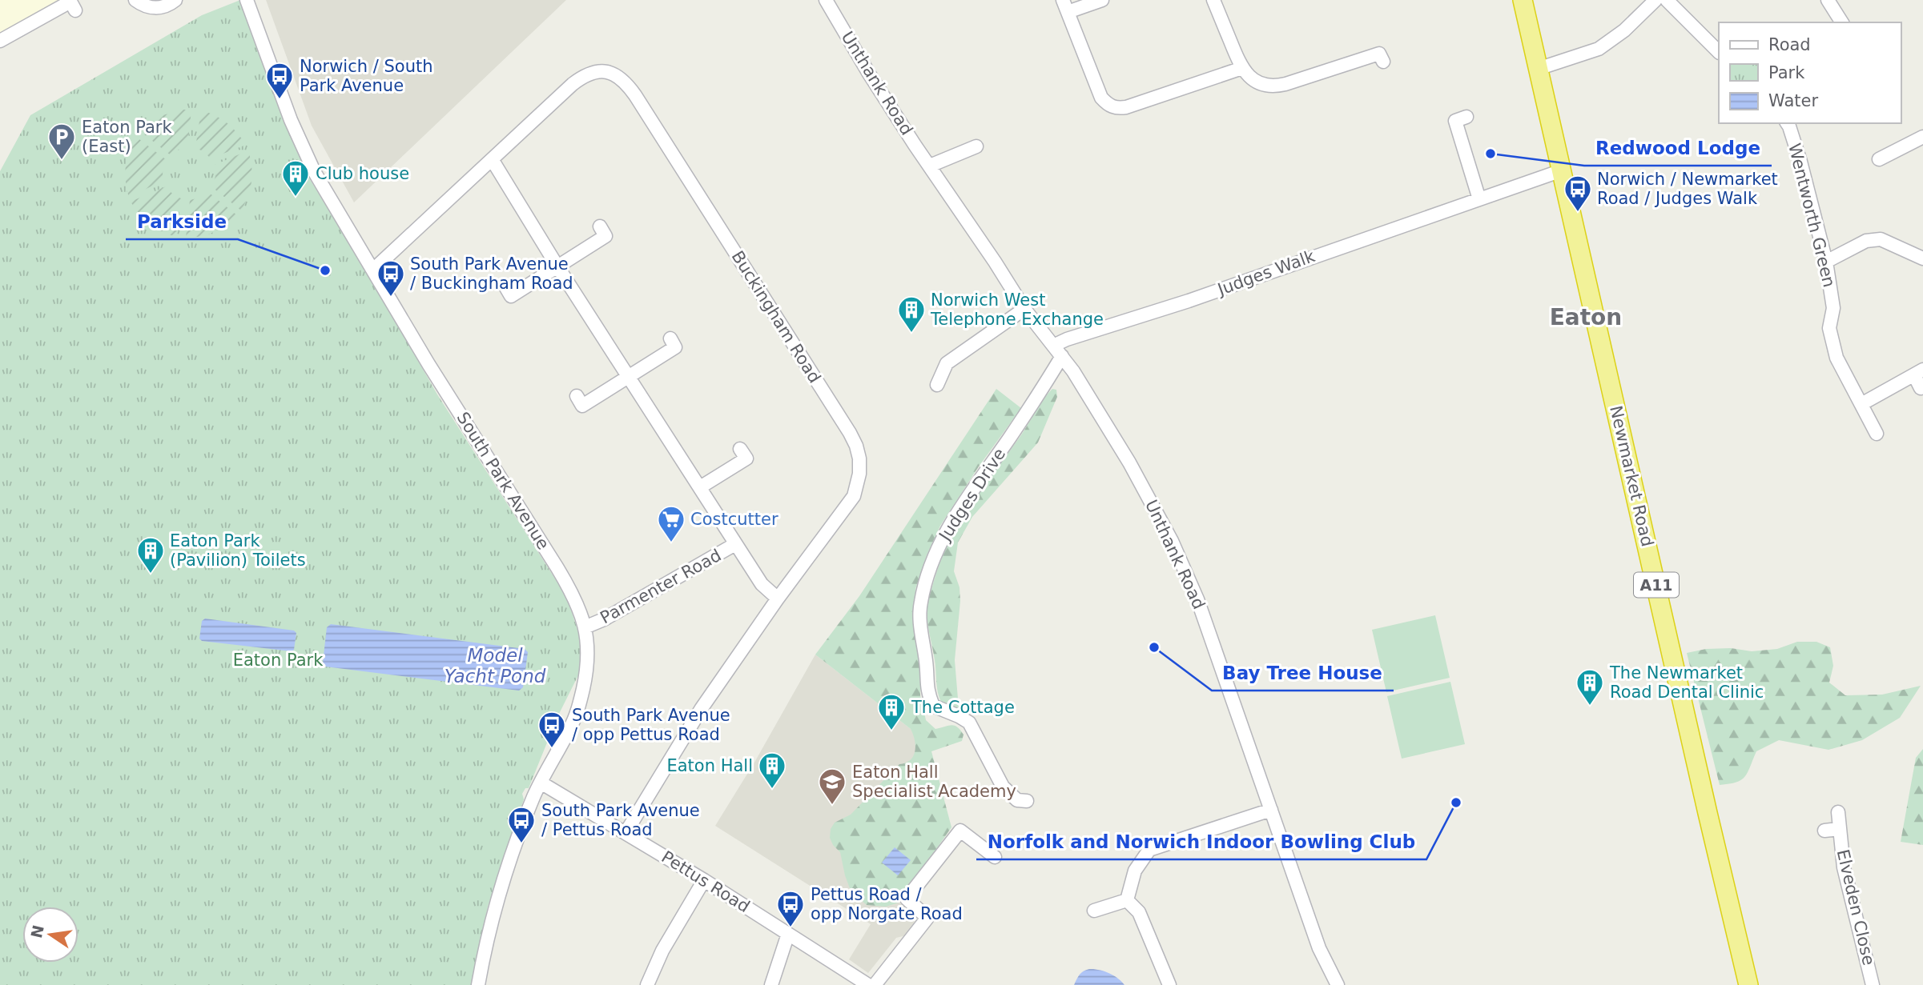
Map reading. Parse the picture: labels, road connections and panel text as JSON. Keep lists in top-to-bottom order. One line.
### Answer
{"streets":{"highway":["Newmarket Road","A11"],"street":["Unthank Road","Wentworth Green","Judges Walk","Buckingham Road","South Park Avenue","Judges Drive","Parmenter Road","Pettus Road","Elveden Close"]},"crossings":[["Unthank Road","Judges Walk"],["Unthank Road","Judges Drive"],["Judges Walk","Newmarket Road"],["Buckingham Road","South Park Avenue"],["Buckingham Road","Pettus Road"],["South Park Avenue","Parmenter Road"],["South Park Avenue","Pettus Road"]],"districts":["Eaton"],"water":["Model Yacht Pond"],"parks":["Eaton Park"],"places":{"bus stop":["Norwich / South Park Avenue","Norwich / Newmarket Road / Judges Walk","South Park Avenue / Buckingham Road","South Park Avenue / opp Pettus Road","South Park Avenue / Pettus Road","Pettus Road / opp Norgate Road"],"other":["Redwood Lodge","Parkside","Bay Tree House","Norfolk and Norwich Indoor Bowling Club"],"parking":["Eaton Park (East)"],"building":["Club house","Norwich West Telephone Exchange","Eaton Park (Pavilion) Toilets","The Newmarket Road Dental Clinic","The Cottage","Eaton Hall"],"supermarket":["Costcutter"],"school or university":["Eaton Hall Specialist Academy"]},"legend":["Road","Park","Water"],"north":"left"}
